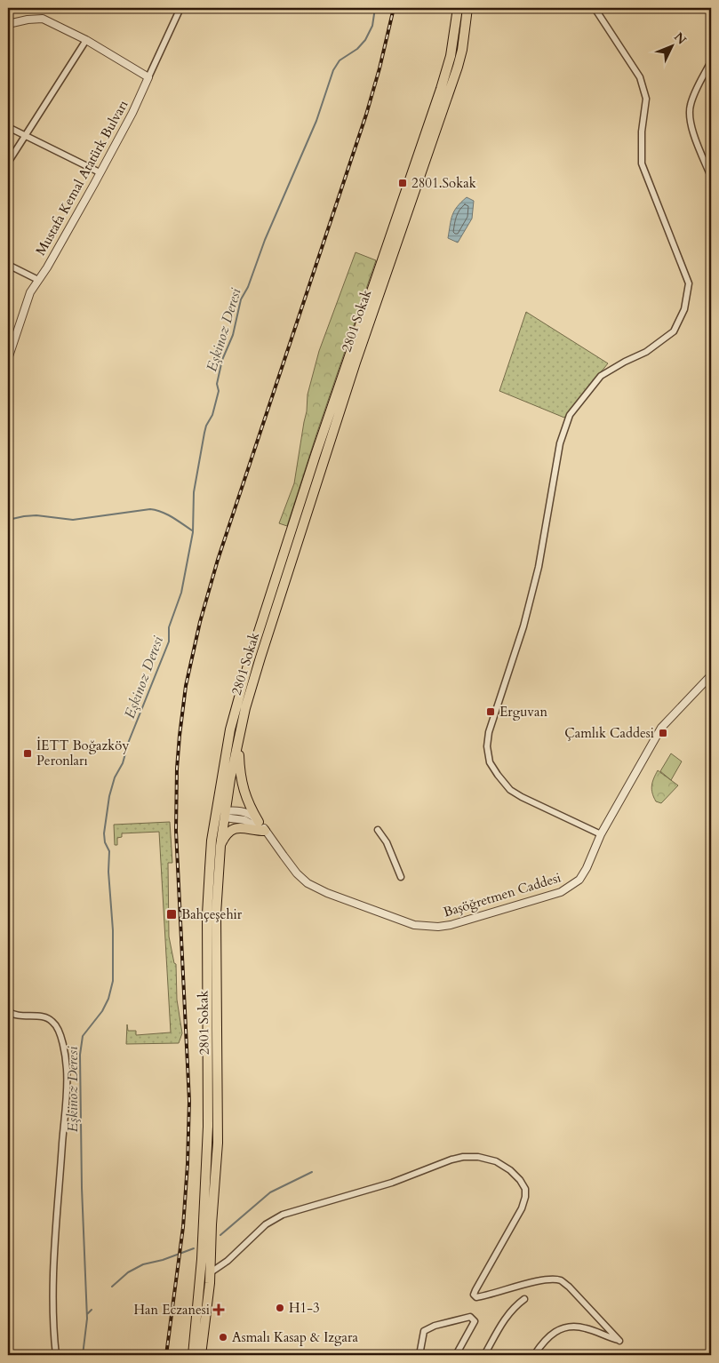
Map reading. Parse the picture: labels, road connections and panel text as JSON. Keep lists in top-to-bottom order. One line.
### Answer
{"streets":{"main road":["2801 Sokak"],"street":["Mustafa Kemal Atatürk Bulvarı","Başöğretmen Caddesi"]},"water":["Eşkinoz Deresi"],"places":{"transit":["2801.Sokak","Erguvan","Çamlık Caddesi","İETT Boğazköy Peronları","Bahçeşehir"],"other":["H1-3","Asmalı Kasap & Izgara"],"health":["Han Eczanesi"]},"north":"top right"}
